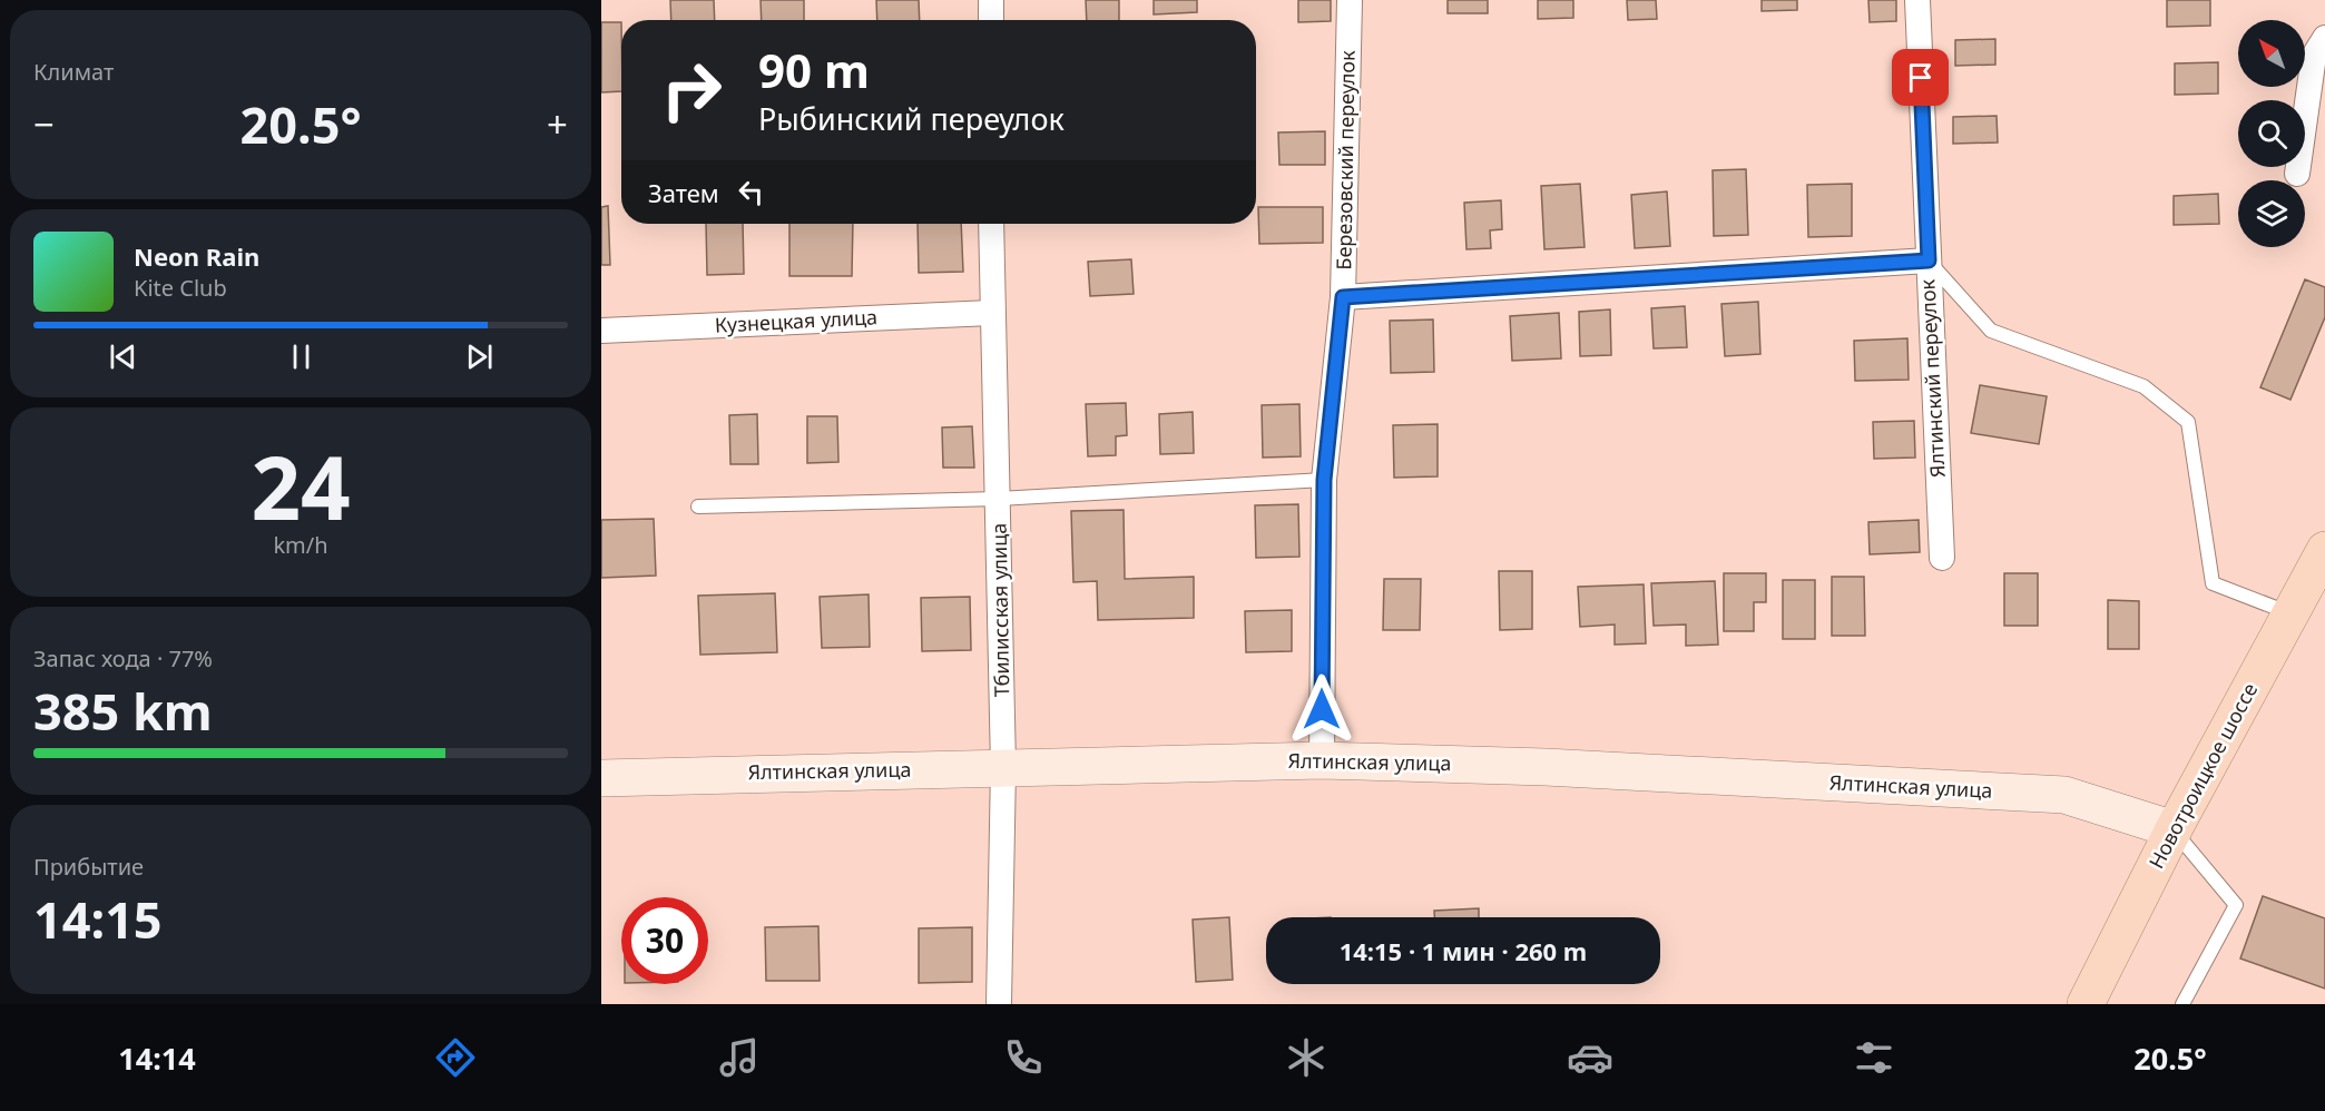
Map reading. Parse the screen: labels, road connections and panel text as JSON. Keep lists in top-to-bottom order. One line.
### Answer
{"streets":{"main road":["Ялтинская улица","Новотроицкое шоссе"],"street":["Березовский переулок","Кузнецкая улица","Ялтинский переулок","Тбилисская улица"]},"crossings":[["Березовский переулок","Ялтинская улица"],["Кузнецкая улица","Тбилисская улица"],["Тбилисская улица","Ялтинская улица"],["Ялтинская улица","Новотроицкое шоссе"]],"north":"top left","page":{"tile":["Климат",["24","km/h"],["Запас хода · 77%","385 km"],["Прибытие","14:15"]],"turn":["90 m","Рыбинский переулок"],"heat":["−","20.5°","+"],"then":"Затем","song":["Neon Rain","Kite Club"],"limit":"30","trip":"14:15 · 1 мин · 260 m","tabs":["14:14","20.5°"]}}
